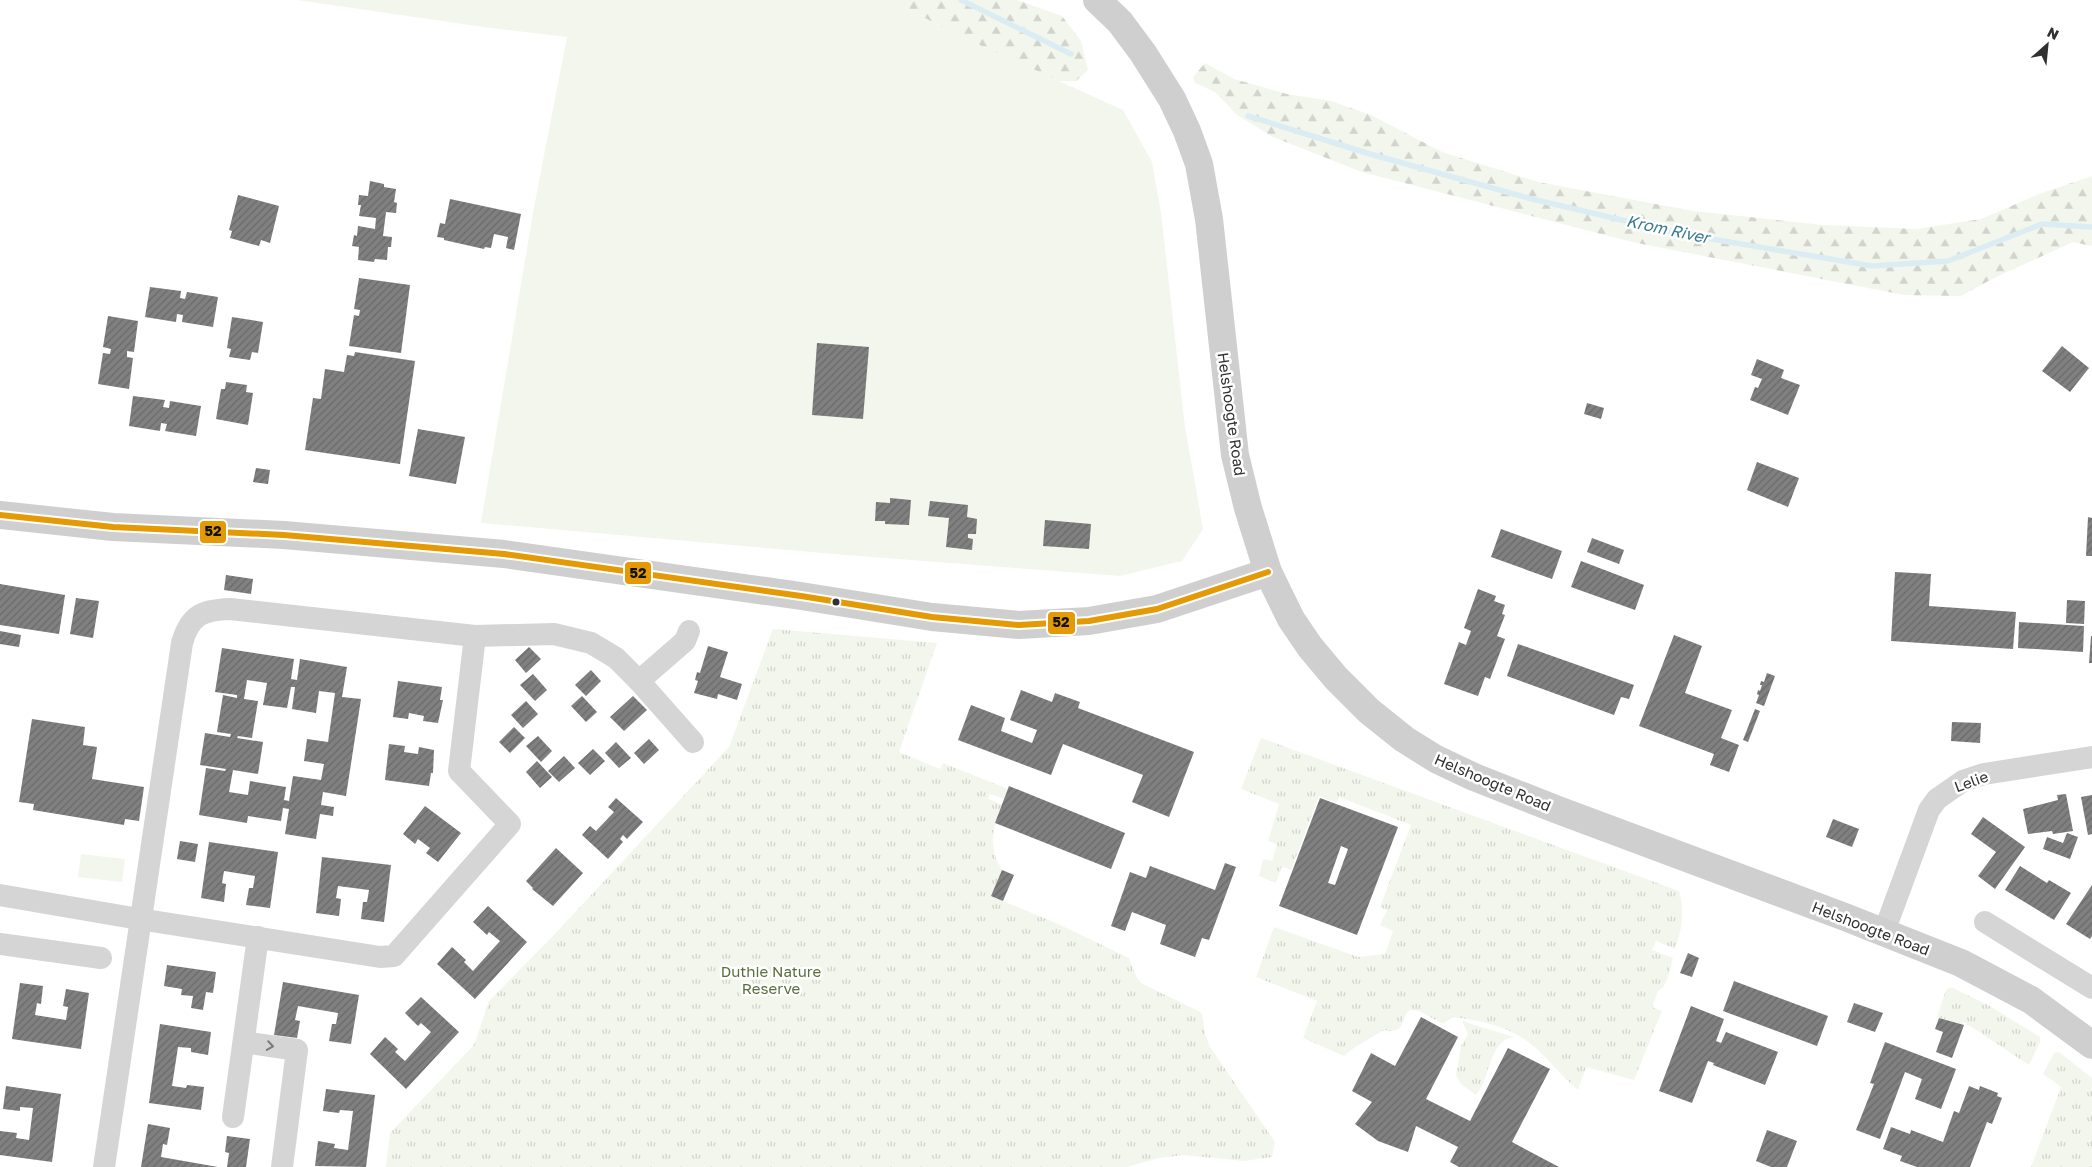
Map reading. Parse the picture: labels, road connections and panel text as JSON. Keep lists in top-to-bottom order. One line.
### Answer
{"streets":{"main road":["Helshoogte Road"],"street":["Lelie"]},"crossings":[["Helshoogte Road","Lelie"]],"water":["Krom River"],"parks":["Duthie Nature Reserve"],"lines":["transit line 52"],"north":"top right"}
